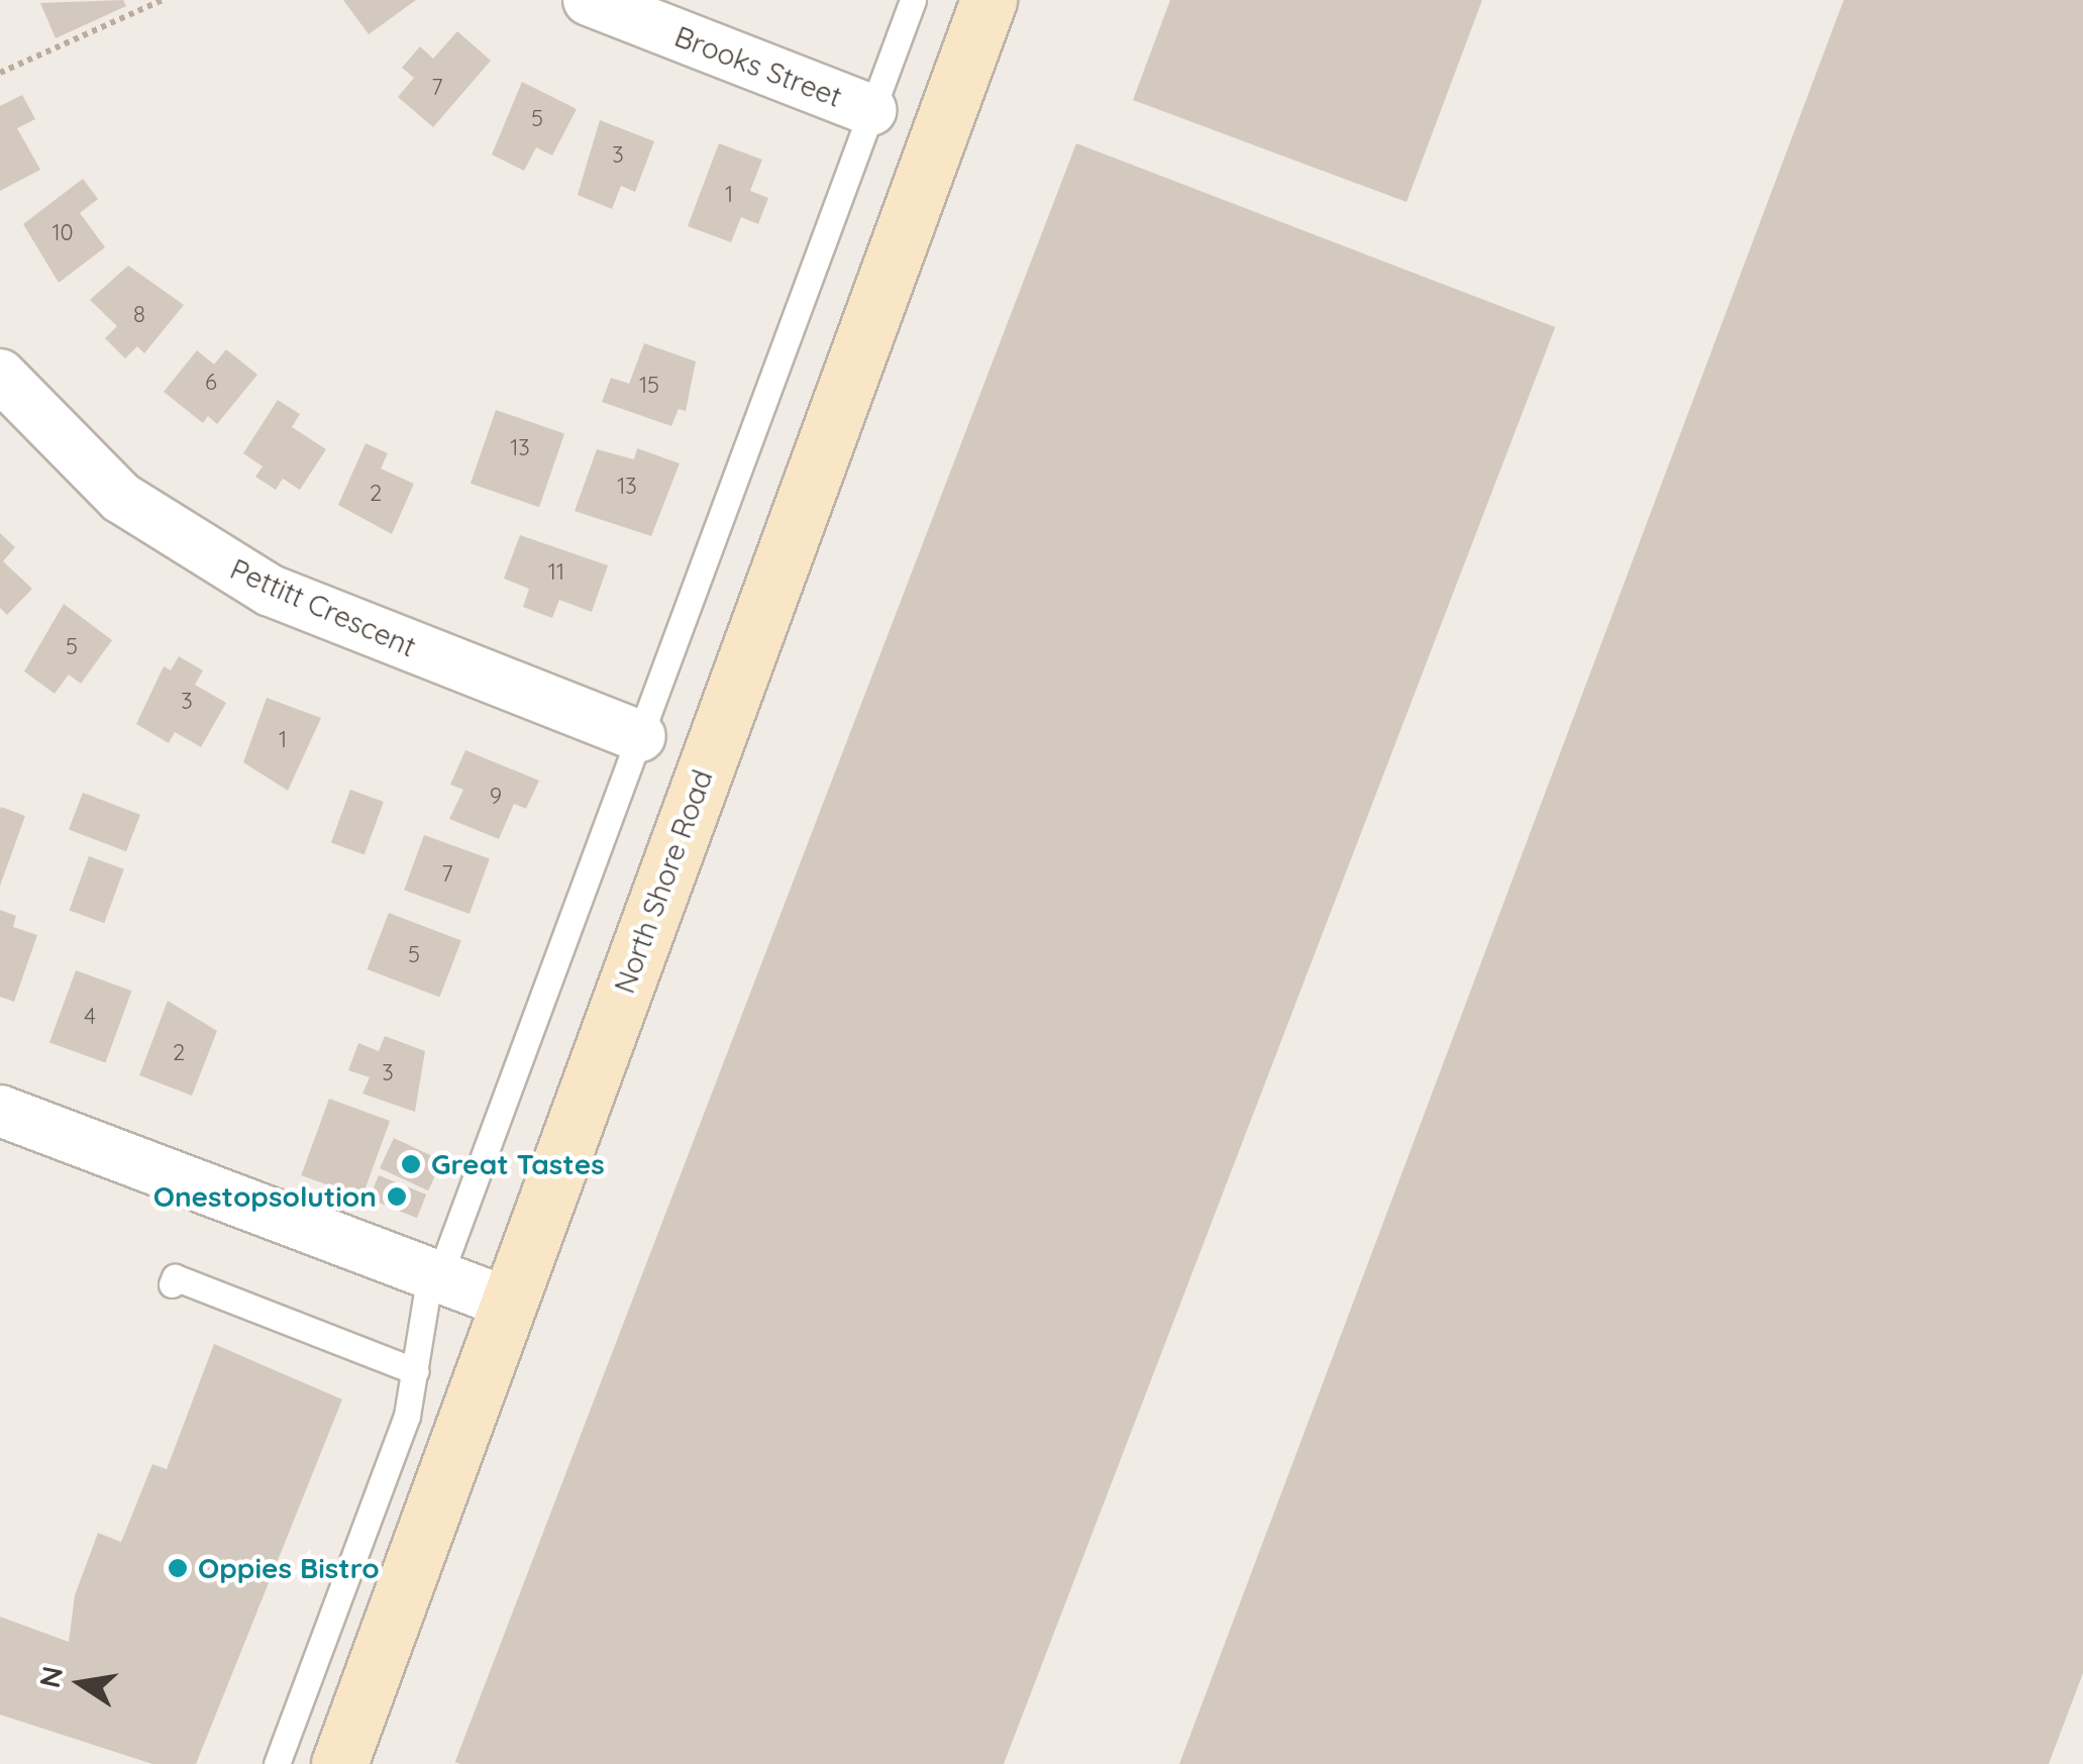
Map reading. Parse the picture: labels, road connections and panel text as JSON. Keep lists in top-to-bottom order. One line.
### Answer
{"streets":{"main road":["North Shore Road"],"street":["Brooks Street","Pettitt Crescent"]},"places":["Great Tastes","Onestopsolution","Oppies Bistro"],"house_numbers":["7","5","3","1","10","8","6","15","13","13","2","11","5","3","1","9","7","5","4","2","3"],"north":"left"}
